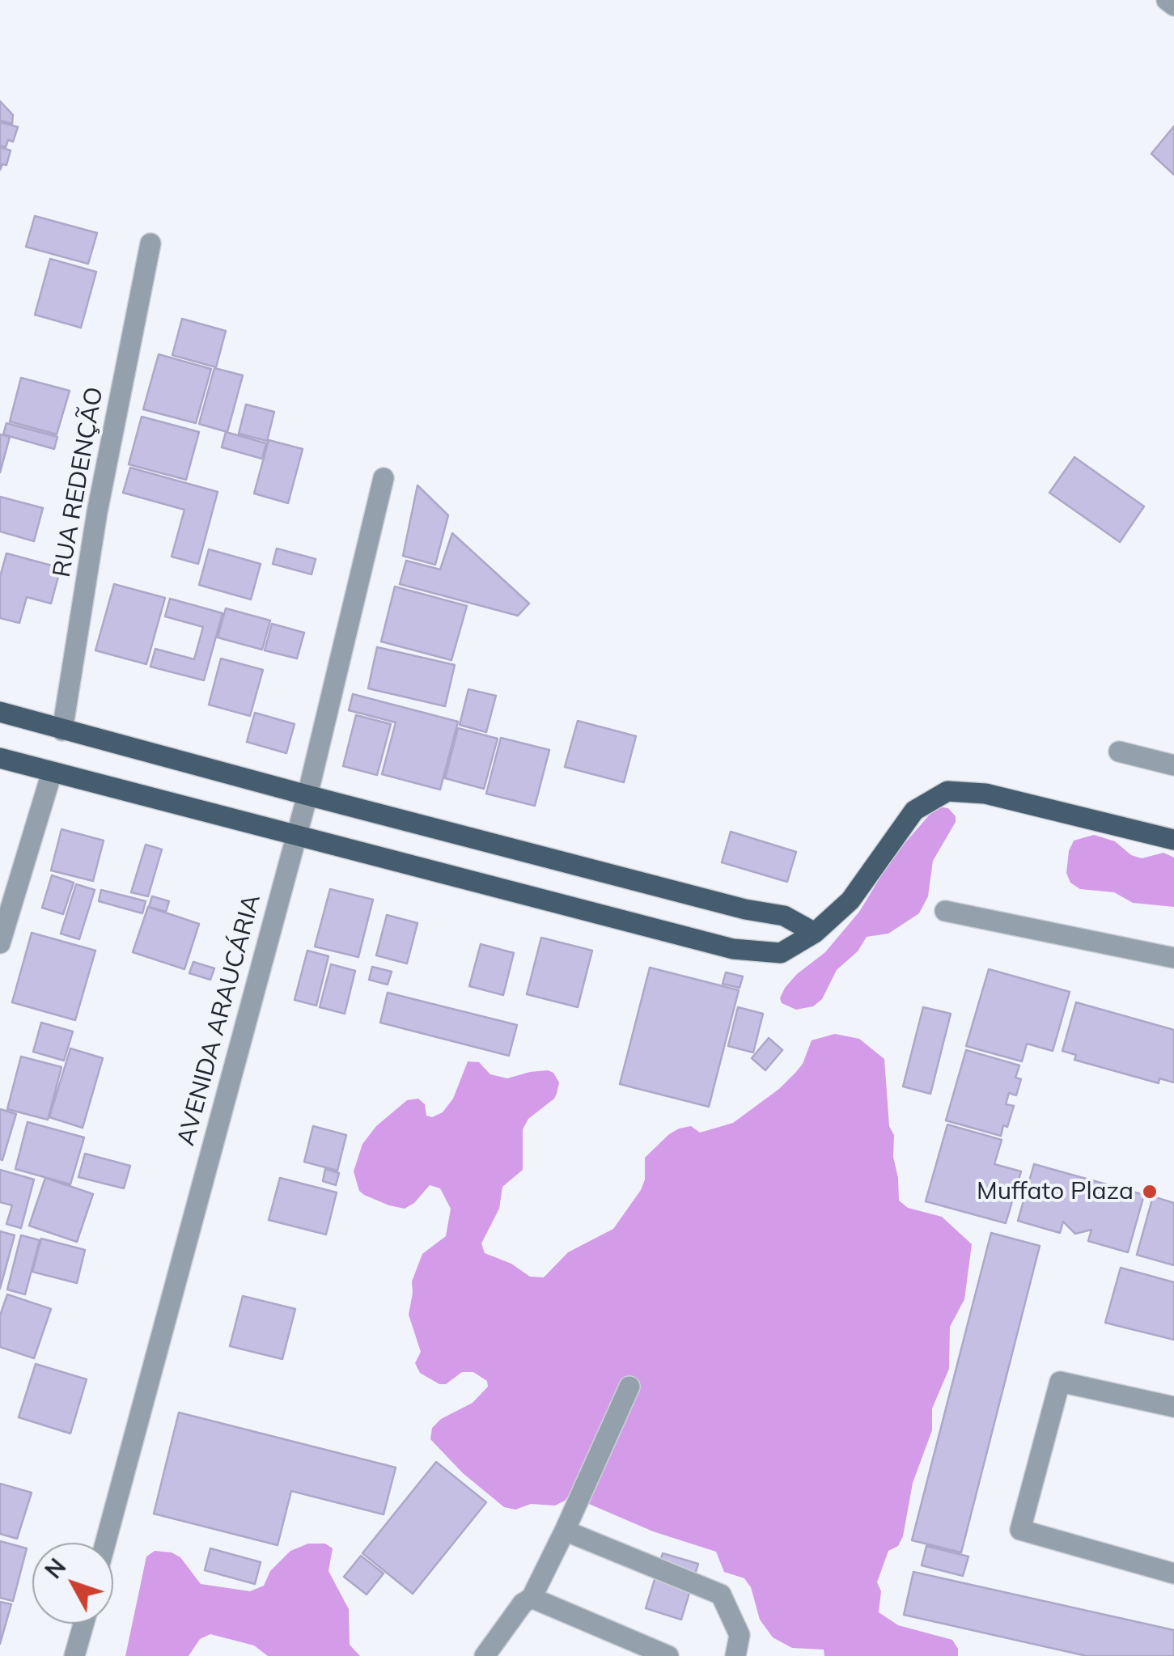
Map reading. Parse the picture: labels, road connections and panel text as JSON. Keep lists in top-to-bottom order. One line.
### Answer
{"streets":{"street":["RUA REDENÇÃO","AVENIDA ARAUCÁRIA"]},"places":["Muffato Plaza"],"north":"top left"}
